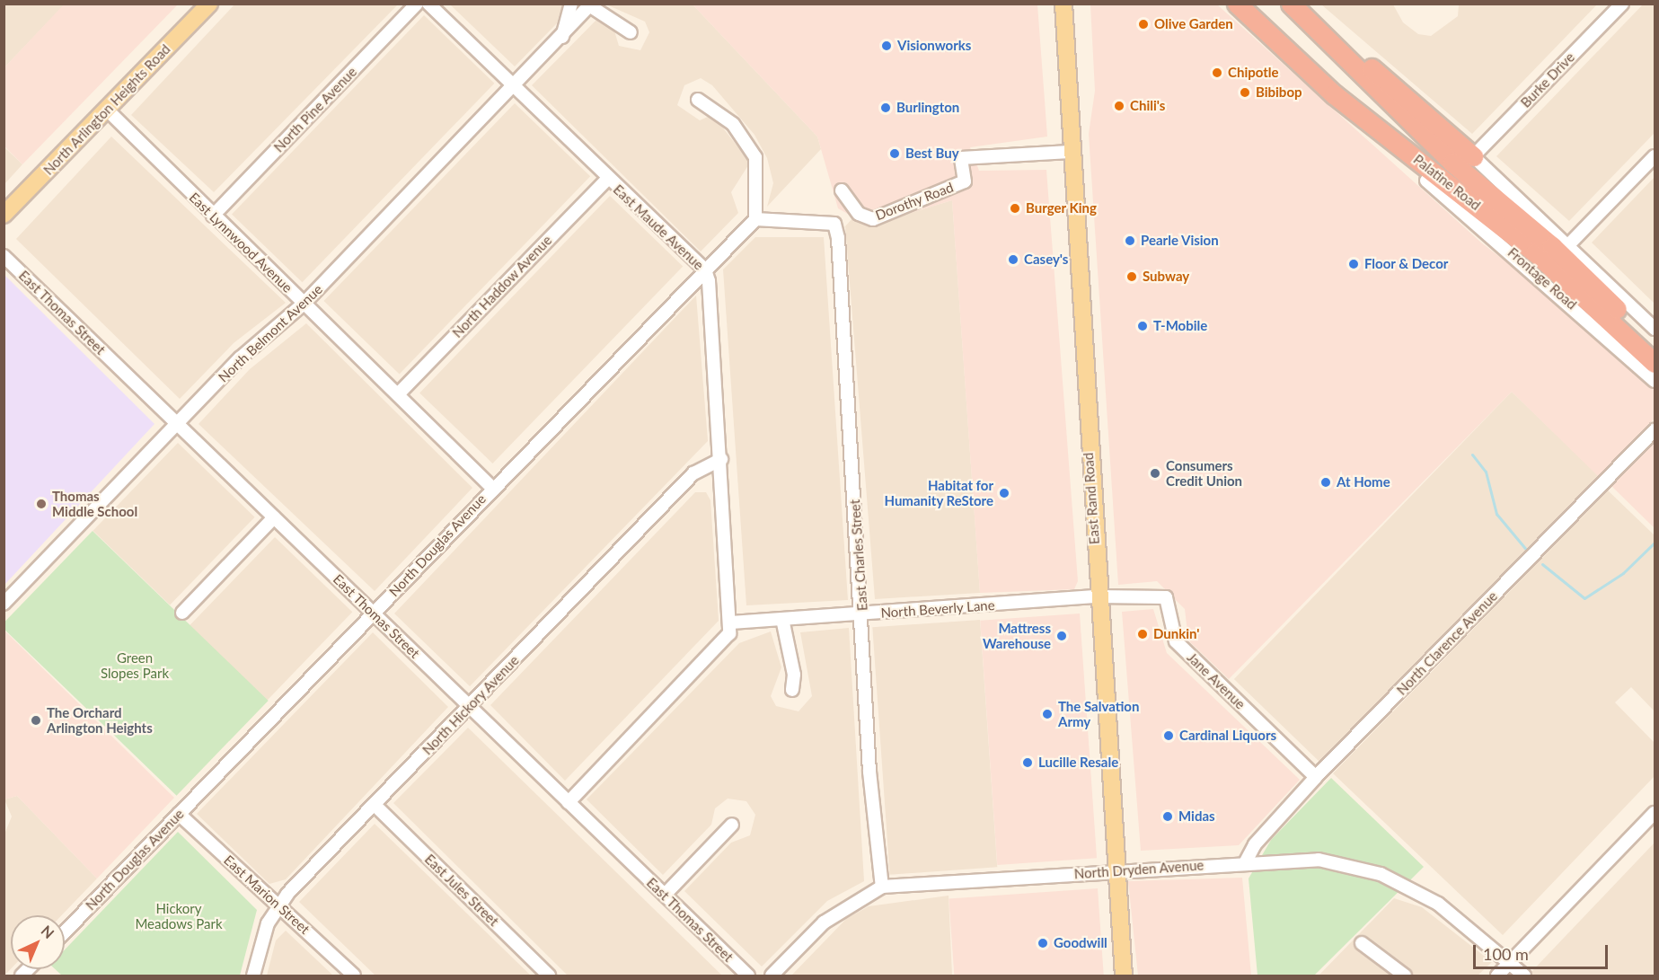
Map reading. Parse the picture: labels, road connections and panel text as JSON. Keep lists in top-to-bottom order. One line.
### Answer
{"streets":{"highway":["Palatine Road"],"main road":["North Arlington Heights Road","East Rand Road"],"street":["Burke Drive","North Pine Avenue","Dorothy Road","East Maude Avenue","East Lynnwood Avenue","Frontage Road","North Haddow Avenue","East Thomas Street","North Belmont Avenue","North Douglas Avenue","East Charles Street","North Beverly Lane","North Clarence Avenue","Jane Avenue","North Hickory Avenue","North Dryden Avenue","East Jules Street","East Marion Street"]},"crossings":[["North Arlington Heights Road","East Lynnwood Avenue"],["North Pine Avenue","East Lynnwood Avenue"],["Dorothy Road","East Rand Road"],["East Maude Avenue","North Haddow Avenue"],["East Maude Avenue","North Belmont Avenue"],["East Maude Avenue","North Douglas Avenue"],["East Maude Avenue","North Beverly Lane"],["East Maude Avenue","North Hickory Avenue"],["East Lynnwood Avenue","North Haddow Avenue"],["East Lynnwood Avenue","North Belmont Avenue"],["East Lynnwood Avenue","North Douglas Avenue"],["East Thomas Street","North Belmont Avenue"],["East Thomas Street","North Douglas Avenue"],["East Thomas Street","North Hickory Avenue"],["East Rand Road","North Beverly Lane"],["East Rand Road","Jane Avenue"],["East Rand Road","North Dryden Avenue"],["North Douglas Avenue","East Charles Street"],["North Douglas Avenue","East Marion Street"],["East Charles Street","North Beverly Lane"],["East Charles Street","North Dryden Avenue"],["North Beverly Lane","Jane Avenue"],["North Clarence Avenue","Jane Avenue"],["North Clarence Avenue","North Dryden Avenue"],["North Hickory Avenue","East Jules Street"],["North Hickory Avenue","East Marion Street"]],"parks":["Green Slopes Park","Hickory Meadows Park"],"places":["Olive Garden","Visionworks","Chipotle","Bibibop","Chili's","Burlington","Best Buy","Burger King","Pearle Vision","Casey's","Floor & Decor","Subway","T-Mobile","Consumers Credit Union","At Home","Habitat for Humanity ReStore","Thomas Middle School","Dunkin'","Mattress Warehouse","The Salvation Army","The Orchard Arlington Heights","Cardinal Liquors","Lucille Resale","Midas","Goodwill"],"scale_bar":"100 m","north":"top right"}
